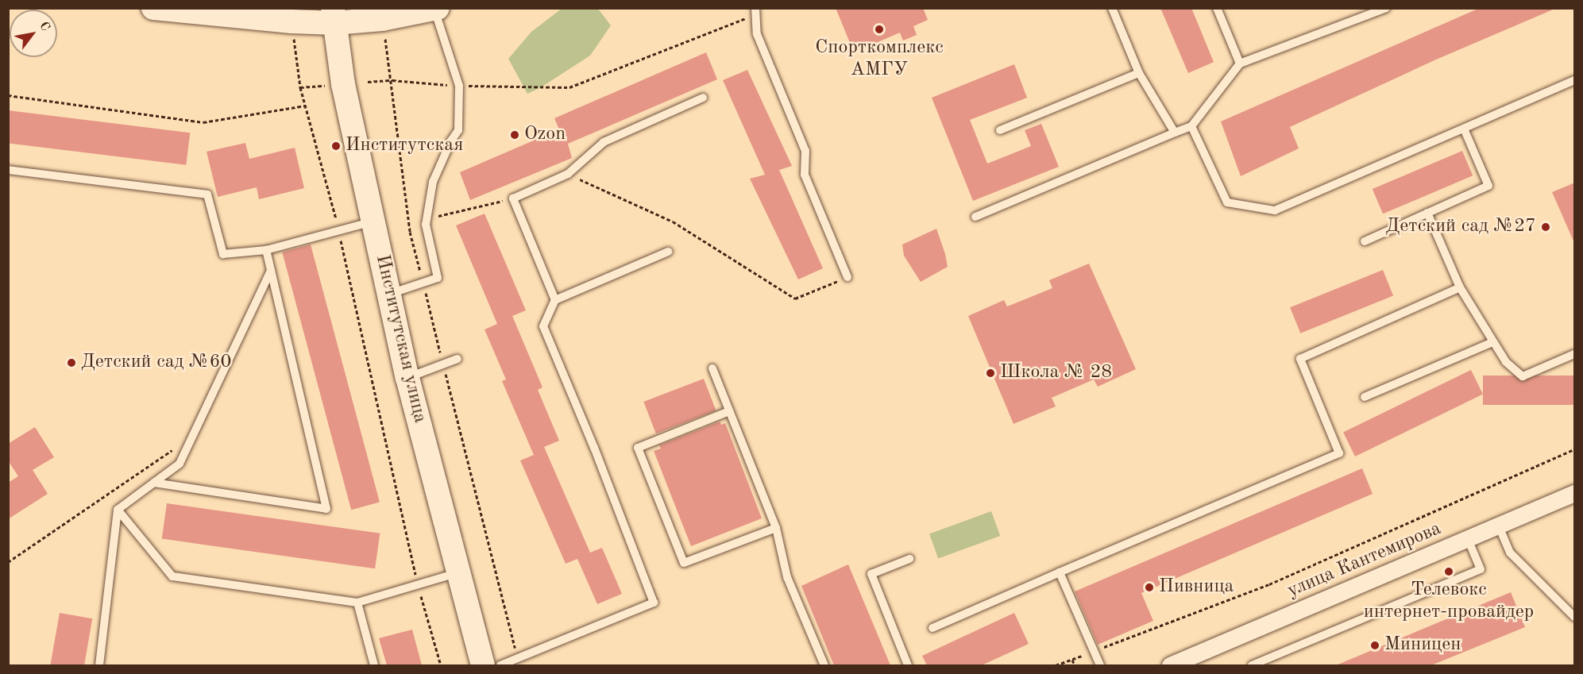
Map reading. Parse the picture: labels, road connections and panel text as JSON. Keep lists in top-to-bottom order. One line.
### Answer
{"streets":{"main road":["Институтская улица"],"street":["улица Кантемирова"]},"places":["Спорткомплекс АМГУ","Ozon","Институтская","Детский сад №27","Детский сад №60","Школа № 28","Телевокс интернет-провайдер","Пивница","Миницен"],"north":"top right"}
